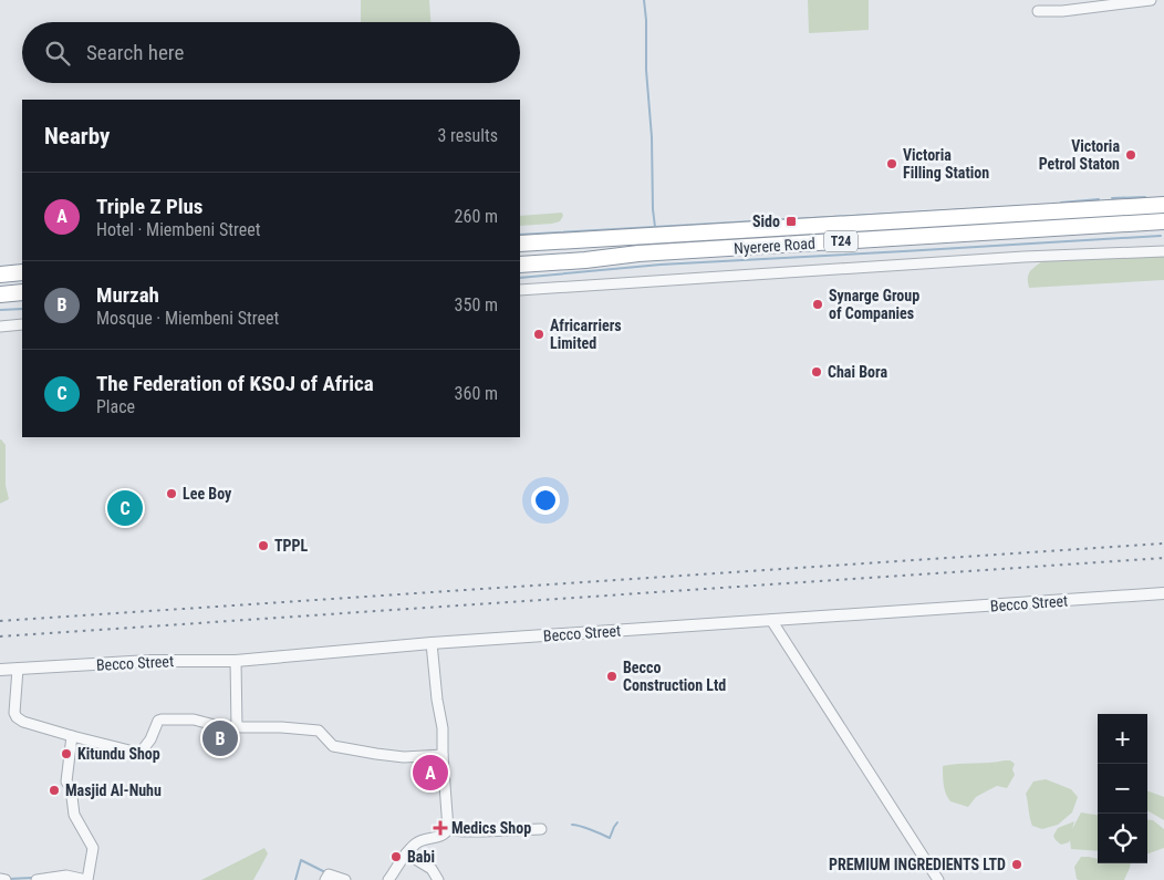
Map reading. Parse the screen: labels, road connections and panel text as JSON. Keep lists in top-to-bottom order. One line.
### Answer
{"streets":{"highway":["T24","Nyerere Road"],"street":["Becco Street"]},"places":{"other":["Victoria Petrol Staton","Victoria Filling Station","Synarge Group of Companies","Africarriers Limited","Chai Bora","Lee Boy","TPPL","Becco Construction Ltd","Kitundu Shop","Masjid Al-Nuhu","Babi","PREMIUM INGREDIENTS LTD"],"transit":["Sido"],"health":["Medics Shop"]},"page":{"search":"Search here","heading":["Nearby","3 results"],"list":[{"mark":"A","name":"Triple Z Plus","note":"Hotel · Miembeni Street","value":"260 m"},{"mark":"B","name":"Murzah","note":"Mosque · Miembeni Street","value":"350 m"},{"mark":"C","name":"The Federation of KSOJ of Africa","note":"Place","value":"360 m"}],"pins":["C","B","A"],"map_buttons":["+","−"]}}
